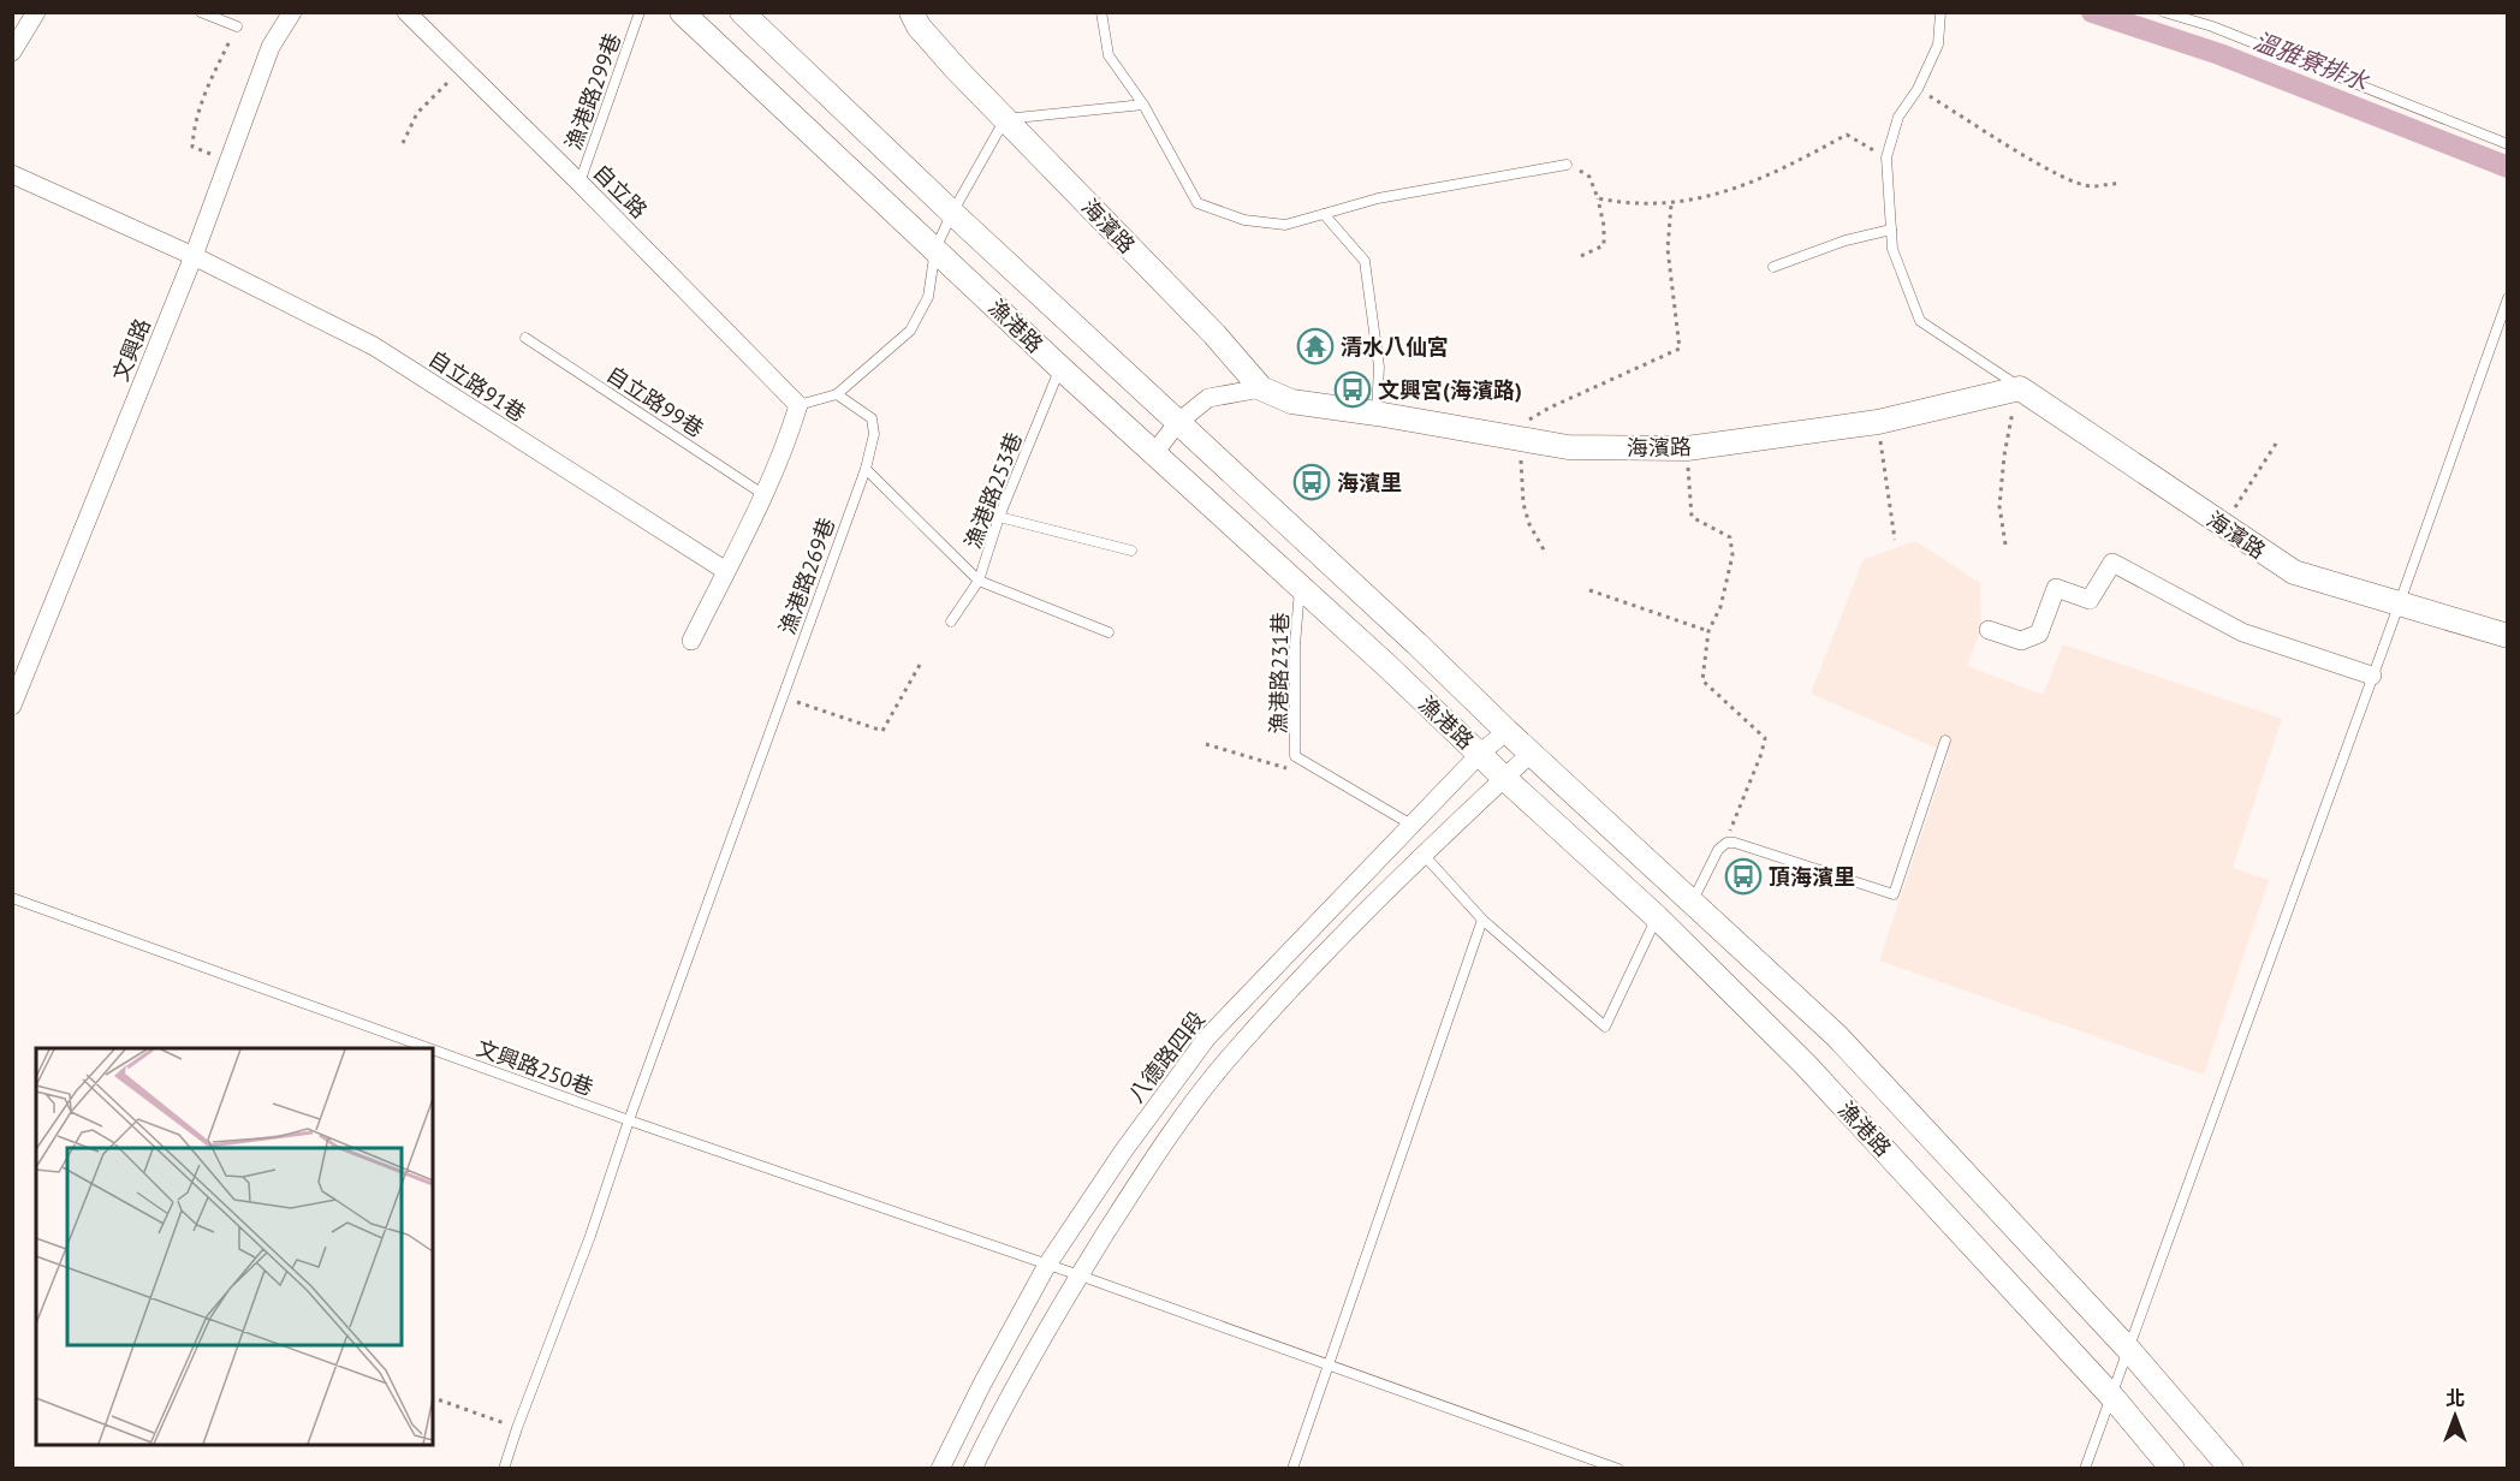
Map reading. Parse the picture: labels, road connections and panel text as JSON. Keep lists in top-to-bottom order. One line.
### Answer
{"streets":{"street":["自立路","海濱路","漁港路","文興路","自立路91巷","八德路四段"],"lane":["漁港路299巷","自立路99巷","漁港路253巷","漁港路269巷","漁港路231巷","文興路250巷"]},"crossings":[["漁港路299巷","自立路"],["漁港路","漁港路253巷"],["漁港路","漁港路231巷"],["漁港路","八德路四段"],["文興路","自立路91巷"],["漁港路269巷","文興路250巷"],["漁港路231巷","八德路四段"],["八德路四段","文興路250巷"]],"water":["溫雅寮排水"],"places":{"temple":["清水八仙宮"],"bus stop":["文興宮(海濱路)","海濱里","頂海濱里"]},"north":"top"}
